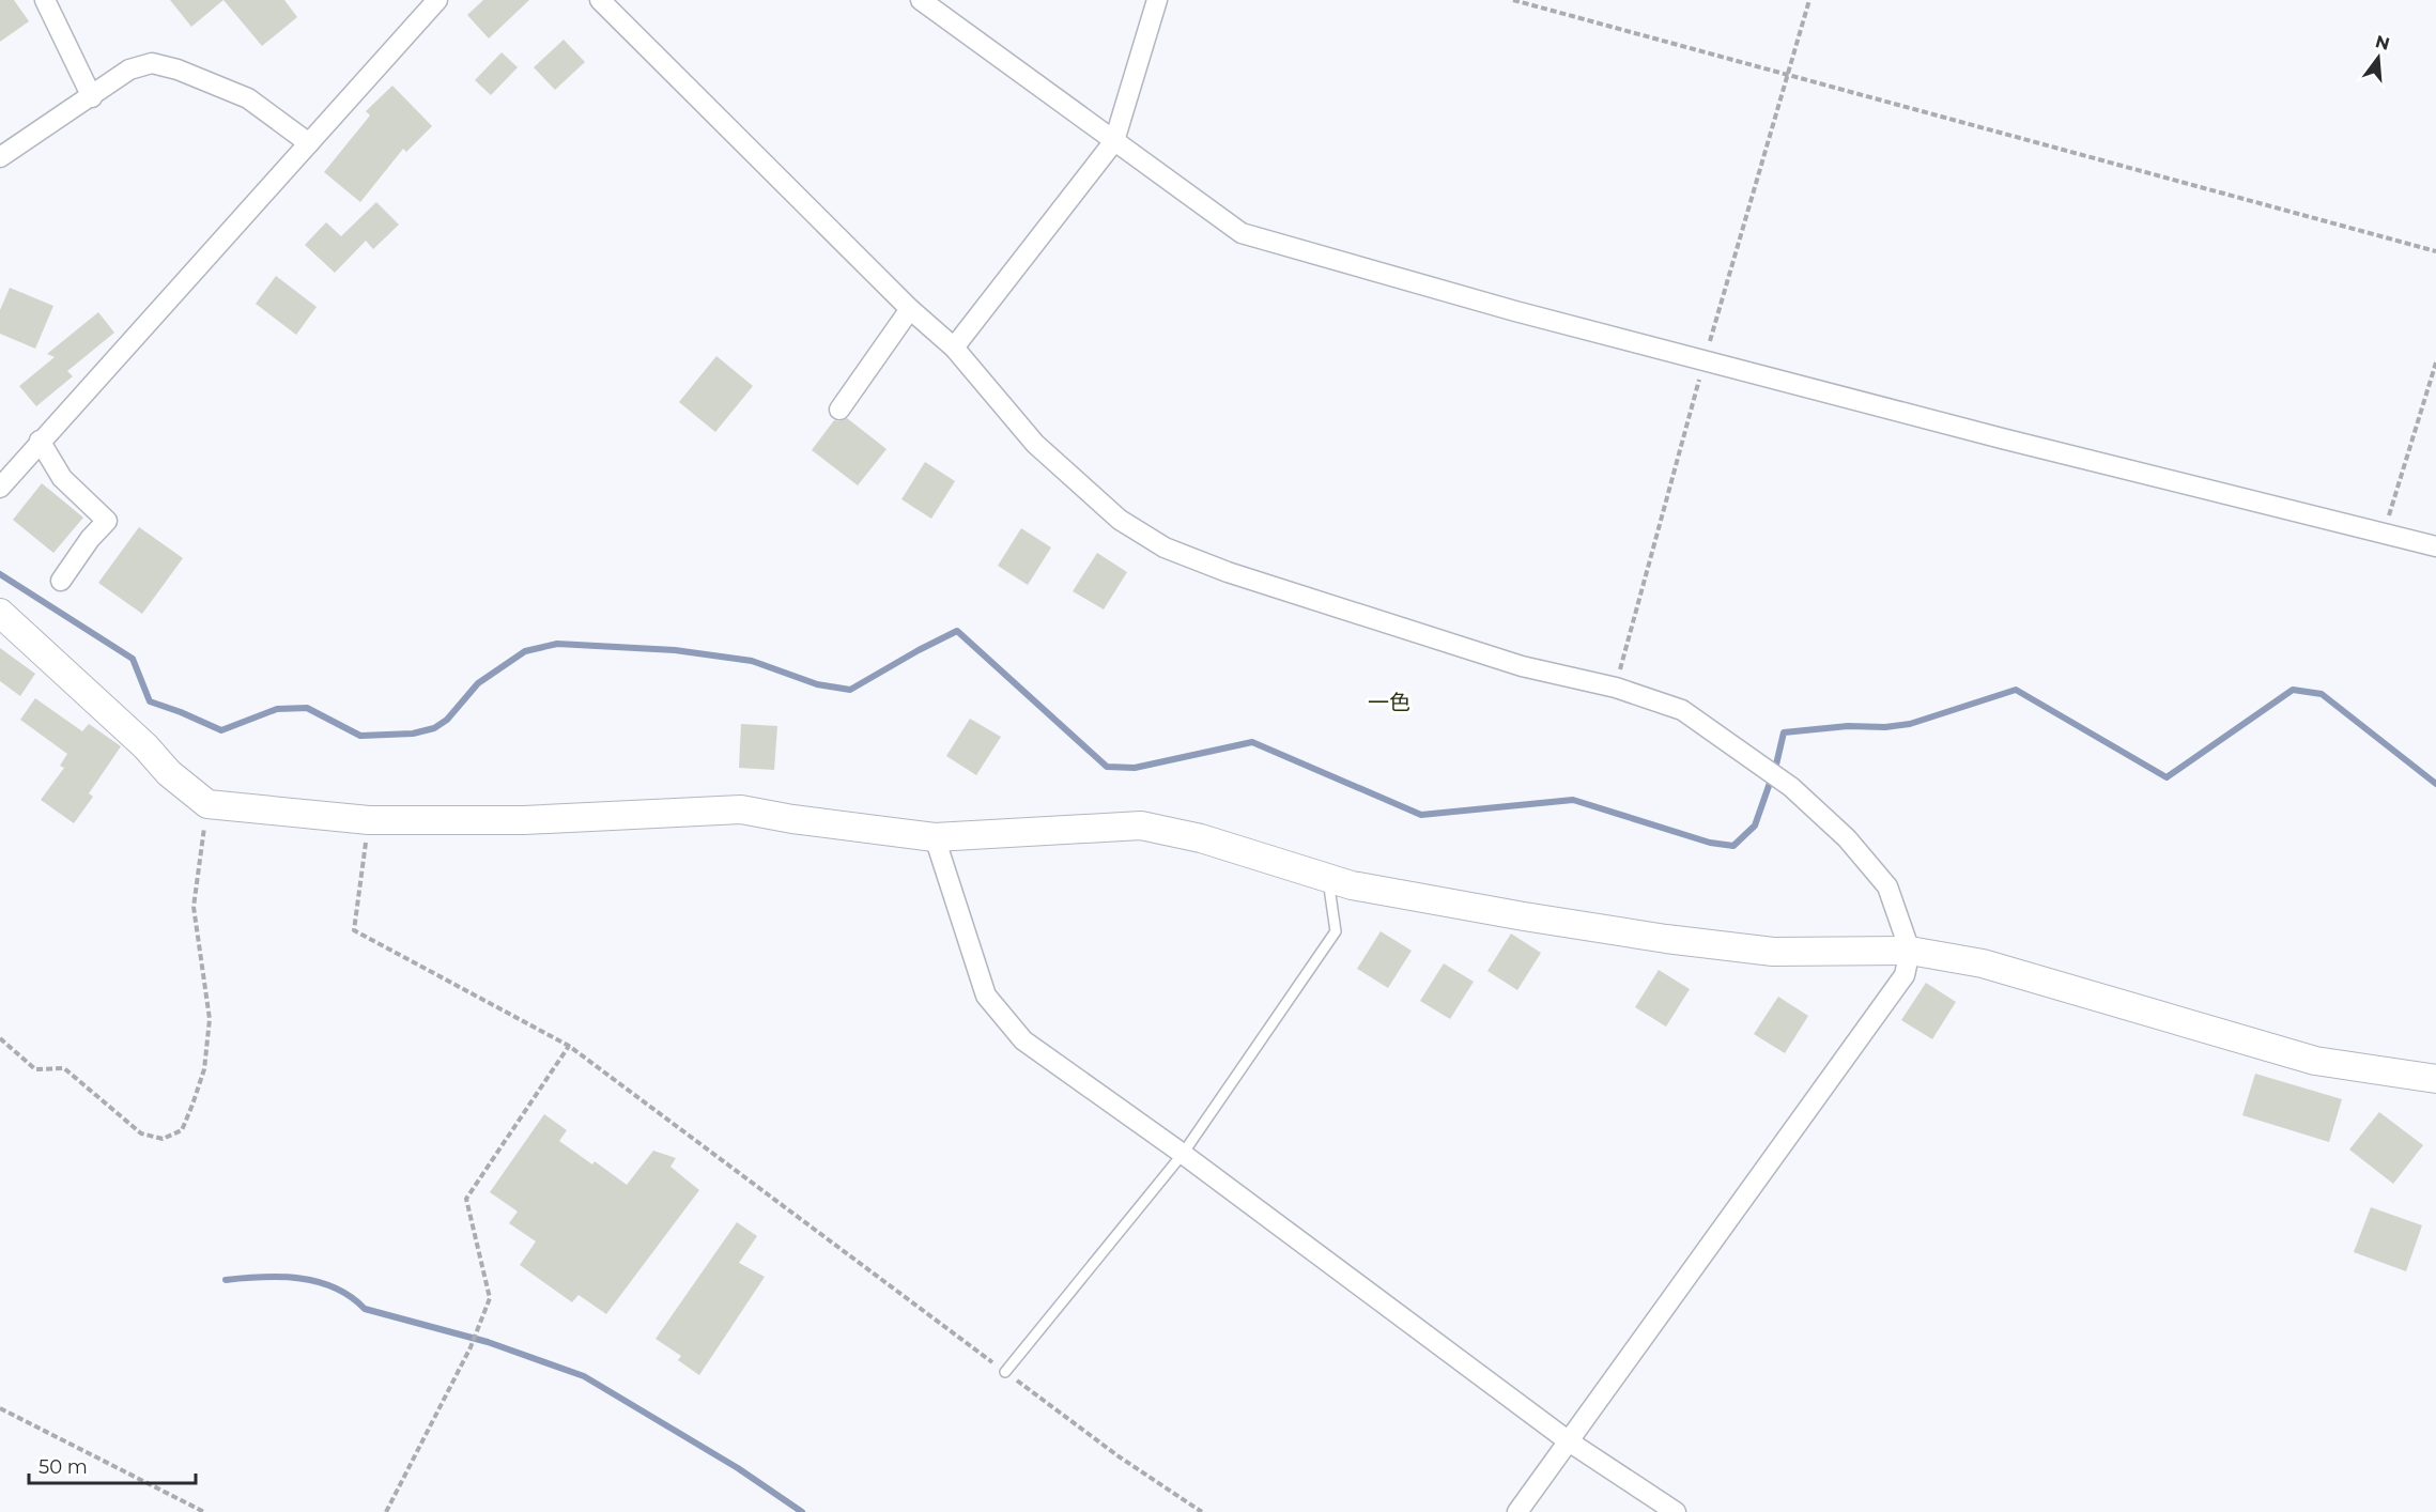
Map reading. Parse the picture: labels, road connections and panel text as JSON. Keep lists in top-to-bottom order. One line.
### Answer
{"districts":["一色"],"scale_bar":"50 m","north":"top"}
